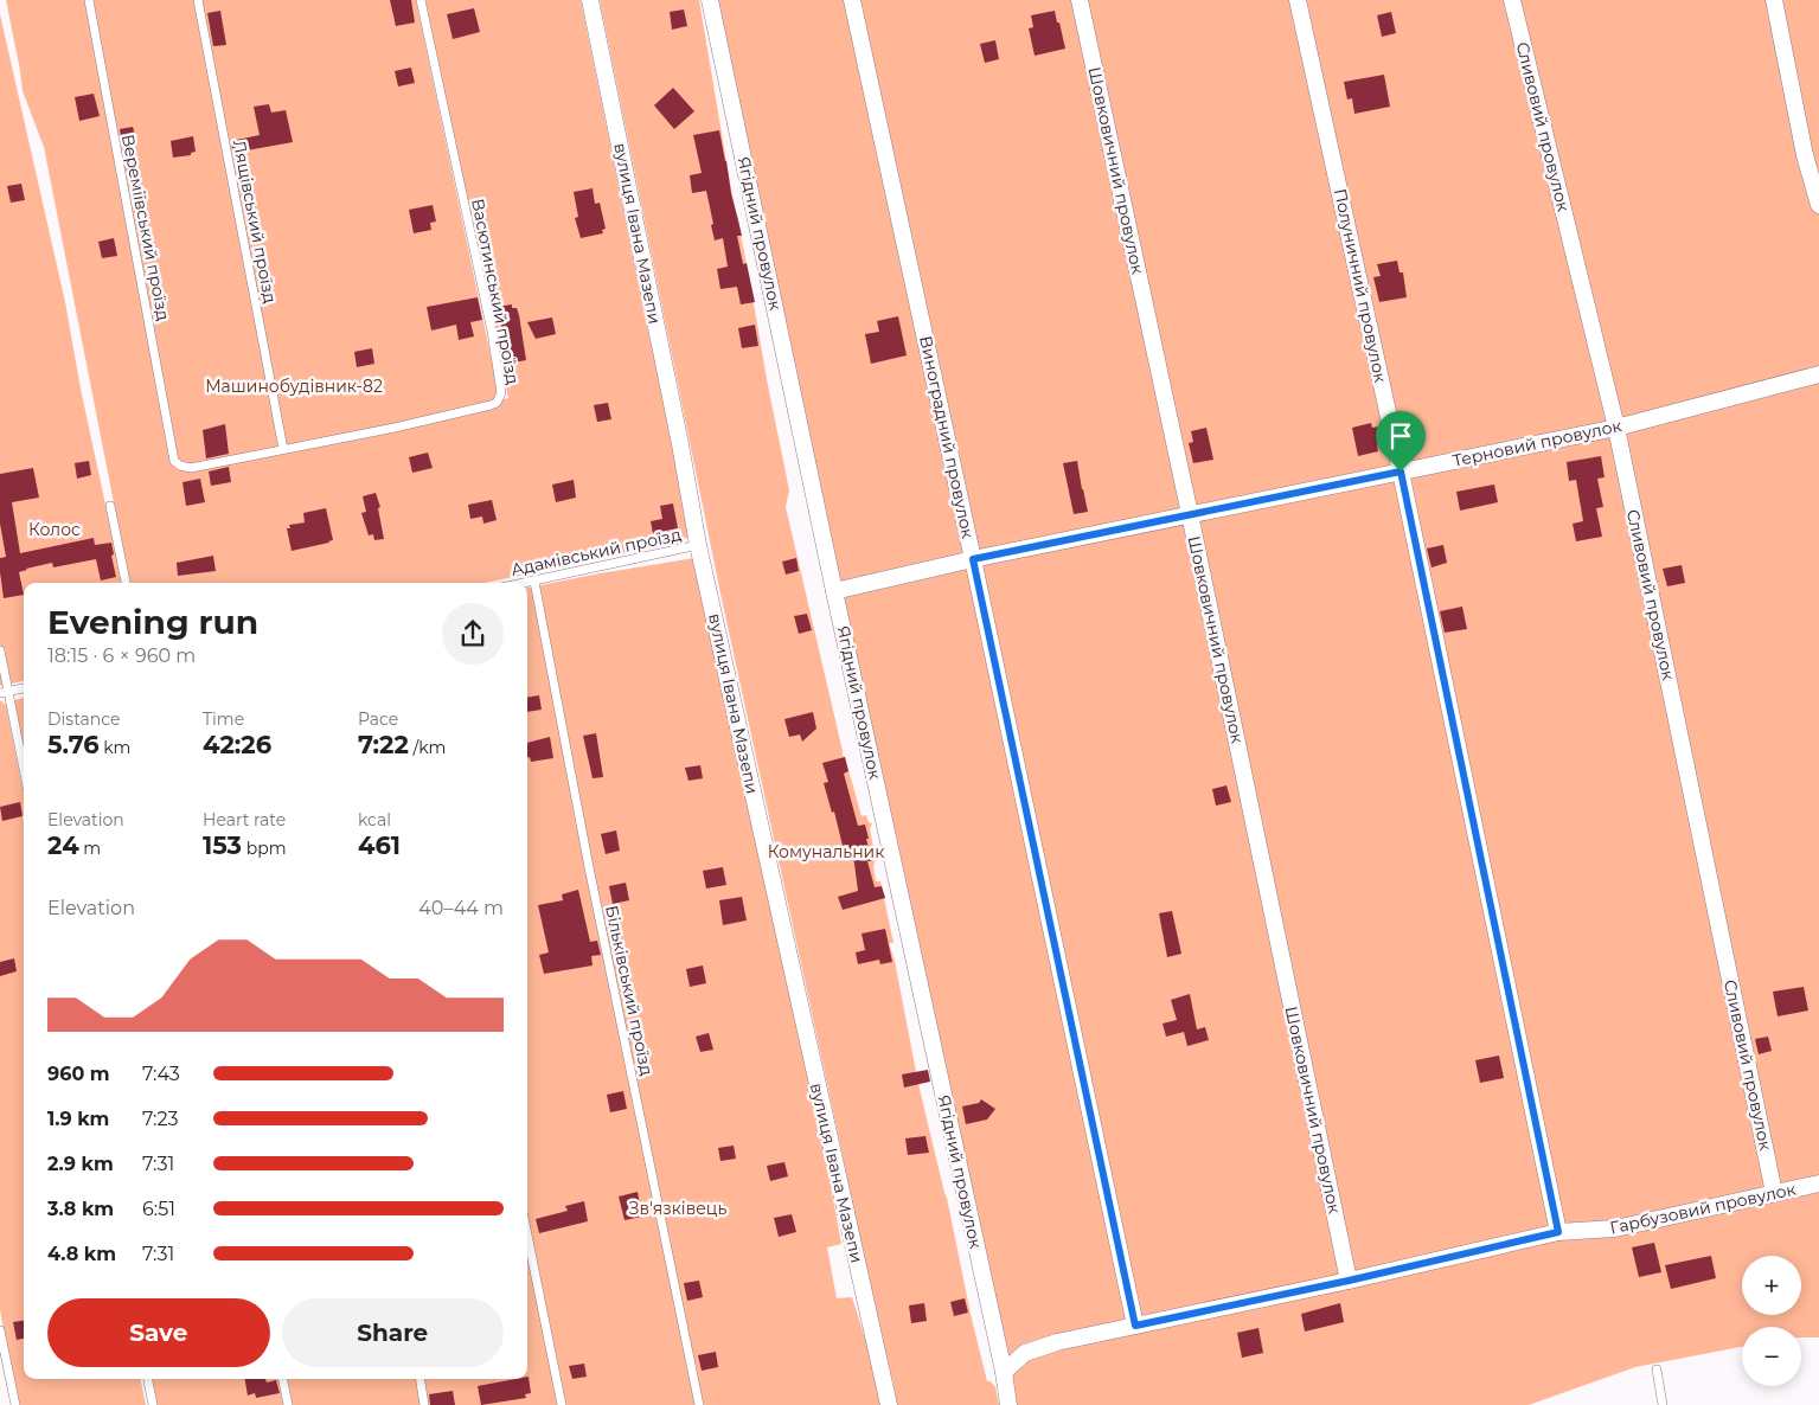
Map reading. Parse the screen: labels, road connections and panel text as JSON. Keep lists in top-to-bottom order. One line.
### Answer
{"streets":{"street":["Сливовий провулок","Шовковичний провулок","вулиця Івана Мазепи","Ягідний провулок","Полуничний провулок","Виноградний провулок","Терновий провулок","Гарбузовий провулок"],"lane":["Лящівський проїзд","Вереміївський проїзд","Васютинський проїзд","Адамівський проїзд","Більківський проїзд"]},"crossings":[["Сливовий провулок","Терновий провулок"],["Сливовий провулок","Гарбузовий провулок"],["Шовковичний провулок","Терновий провулок"],["Шовковичний провулок","Гарбузовий провулок"],["Лящівський проїзд","Васютинський проїзд"],["Вереміївський проїзд","Васютинський проїзд"],["вулиця Івана Мазепи","Адамівський проїзд"],["Ягідний провулок","Терновий провулок"],["Ягідний провулок","Гарбузовий провулок"],["Полуничний провулок","Терновий провулок"],["Полуничний провулок","Гарбузовий провулок"],["Виноградний провулок","Терновий провулок"],["Виноградний провулок","Гарбузовий провулок"],["Адамівський проїзд","Більківський проїзд"]],"parks":["Машинобудівник-82","Колос","Комунальник","Зв'язківець"],"page":{"heading":["Evening run","18:15 · 6 × 960 m"],"stats":[["Distance","5.76 km"],["Time","42:26"],["Pace","7:22 /km"],["Elevation","24 m"],["Heart rate","153 bpm"],["kcal","461"]],"chart":["Elevation","40–44 m"],"list":[{"name":"960 m","note":"7:43"},{"name":"1.9 km","note":"7:23"},{"name":"2.9 km","note":"7:31"},{"name":"3.8 km","note":"6:51"},{"name":"4.8 km","note":"7:31"}],"map_buttons":["+","−"],"buttons":["Save","Share"]}}
